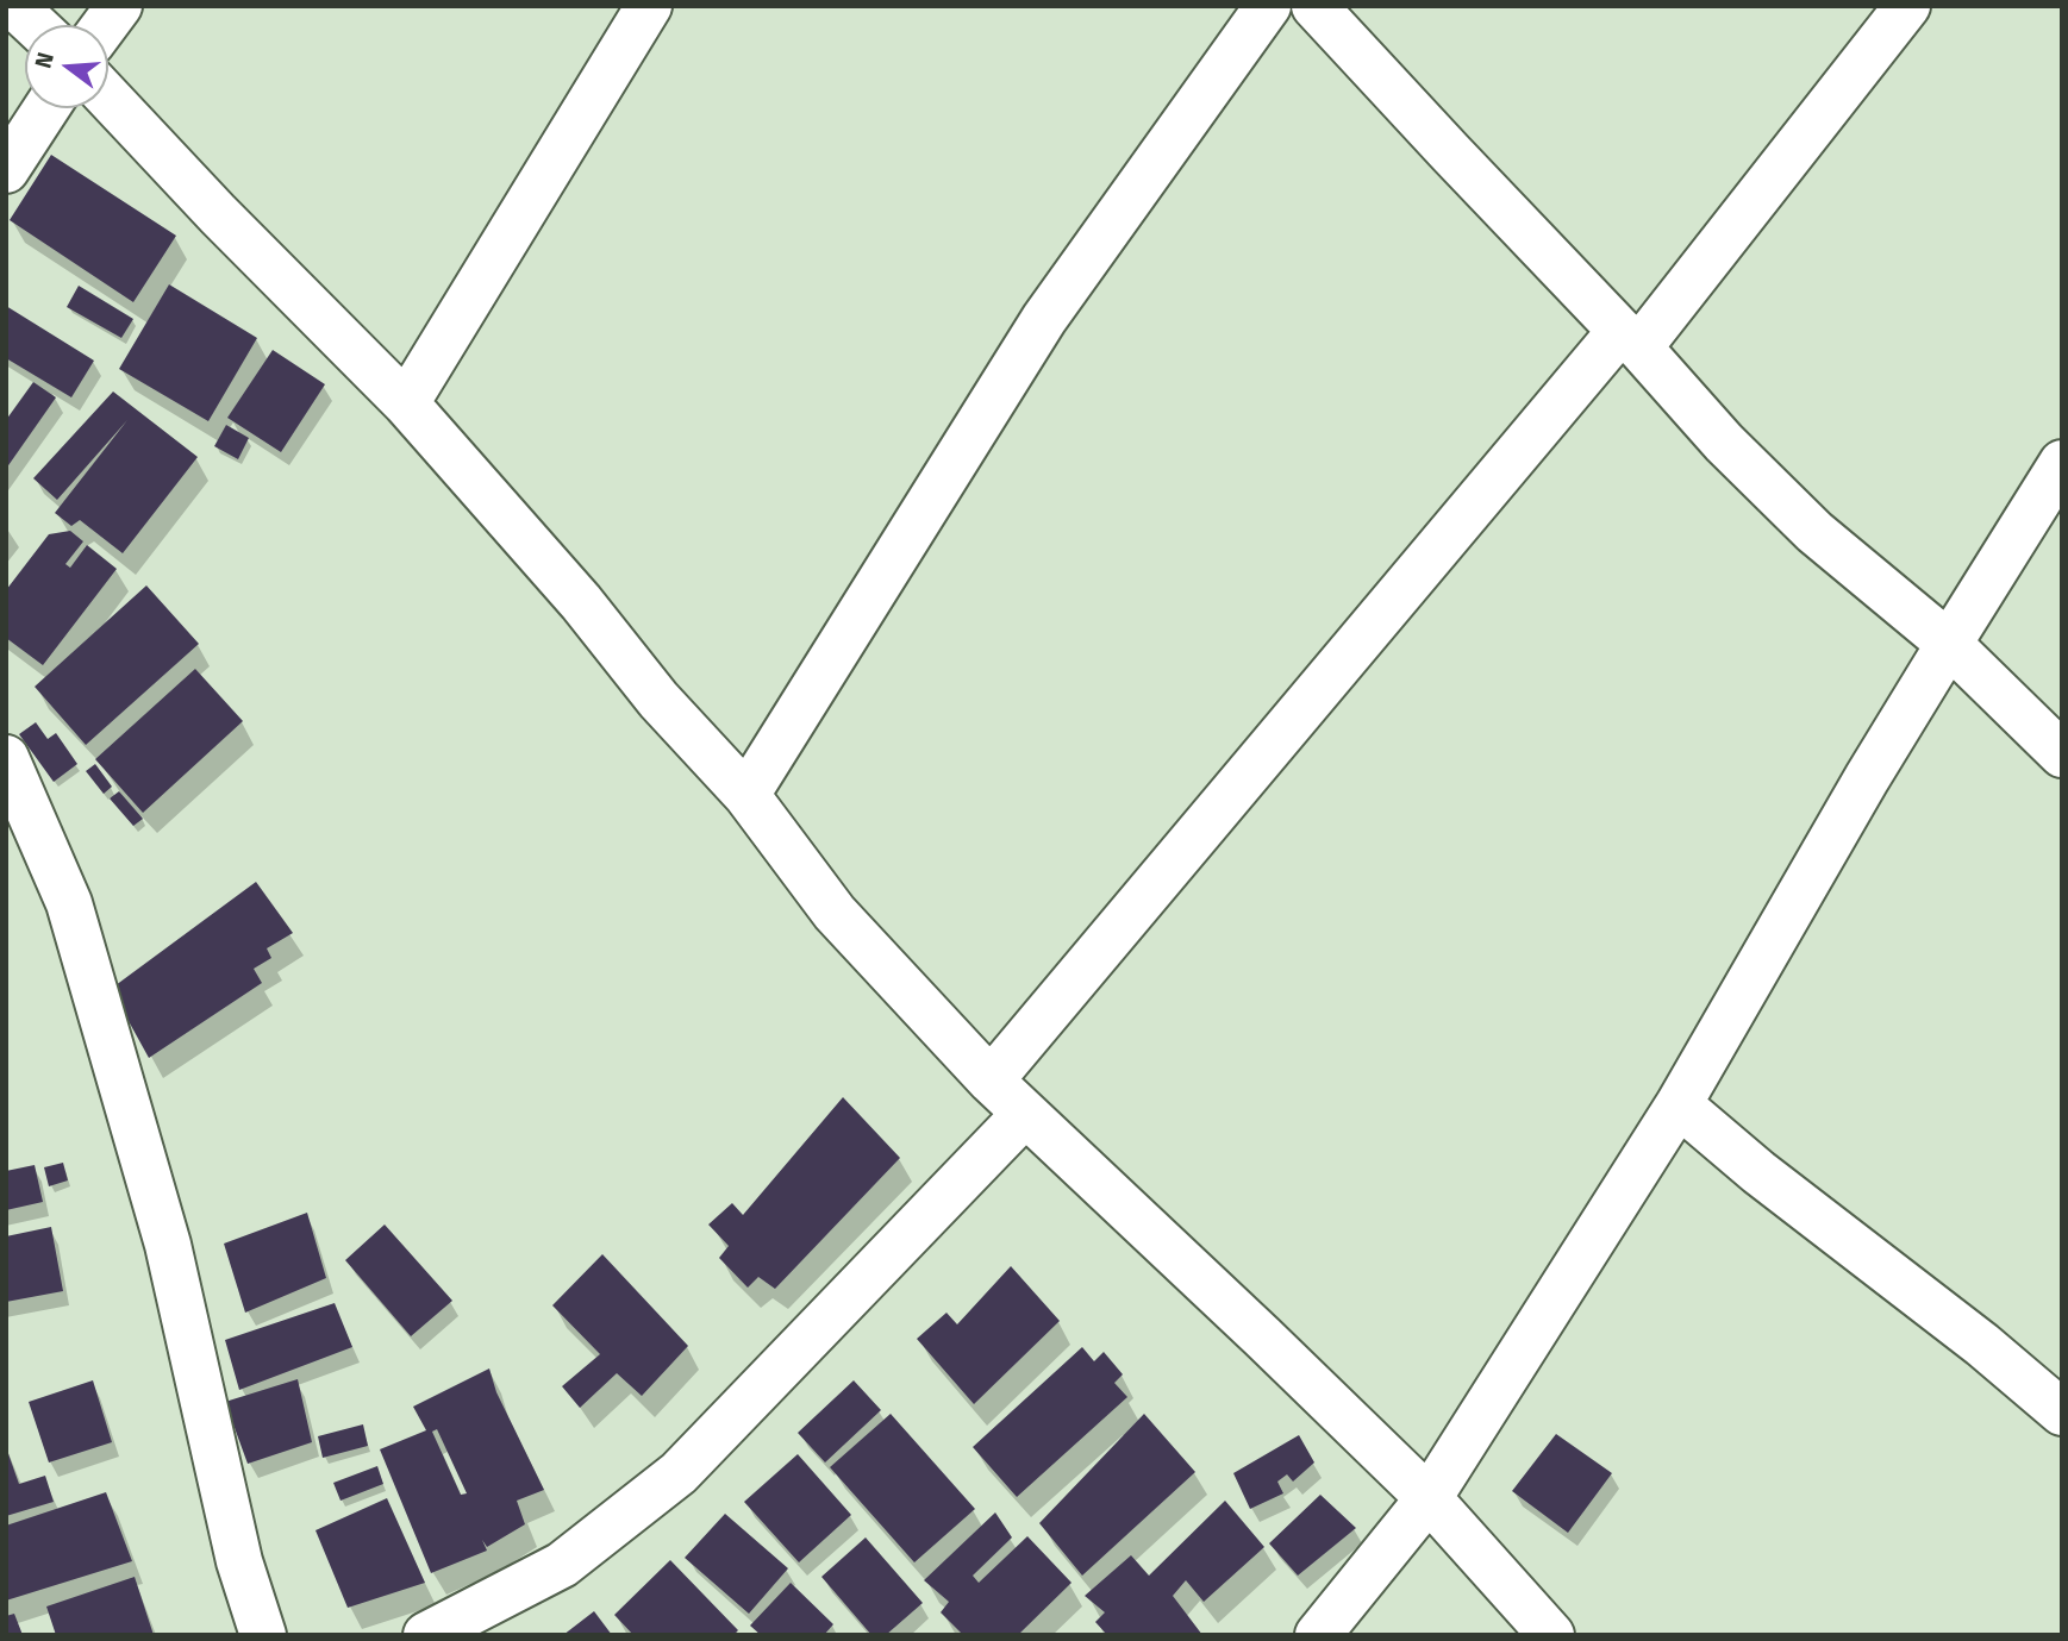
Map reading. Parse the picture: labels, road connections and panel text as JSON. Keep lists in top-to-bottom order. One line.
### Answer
{"north":"left"}
